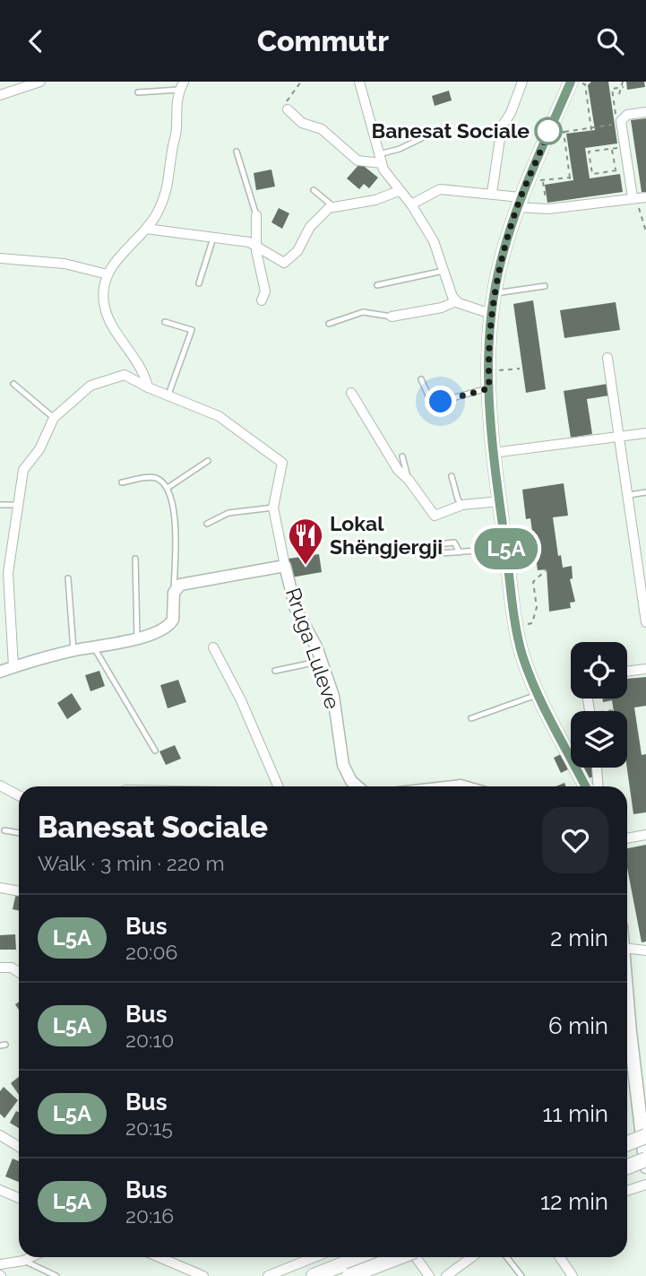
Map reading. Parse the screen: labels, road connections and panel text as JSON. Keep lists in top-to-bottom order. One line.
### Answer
{"streets":{"street":["Rruga Luleve"]},"places":{"other":["Banesat Sociale"],"restaurant":["Lokal Shëngjergji"]},"lines":["bus line L5A"],"page":{"header":"Commutr","on_map":"L5A","heading":["Banesat Sociale","Walk · 3 min · 220 m"],"list":[{"mark":"L5A","name":"Bus","note":"20:06","value":"2 min"},{"mark":"L5A","name":"Bus","note":"20:10","value":"6 min"},{"mark":"L5A","name":"Bus","note":"20:15","value":"11 min"},{"mark":"L5A","name":"Bus","note":"20:16","value":"12 min"}]}}
